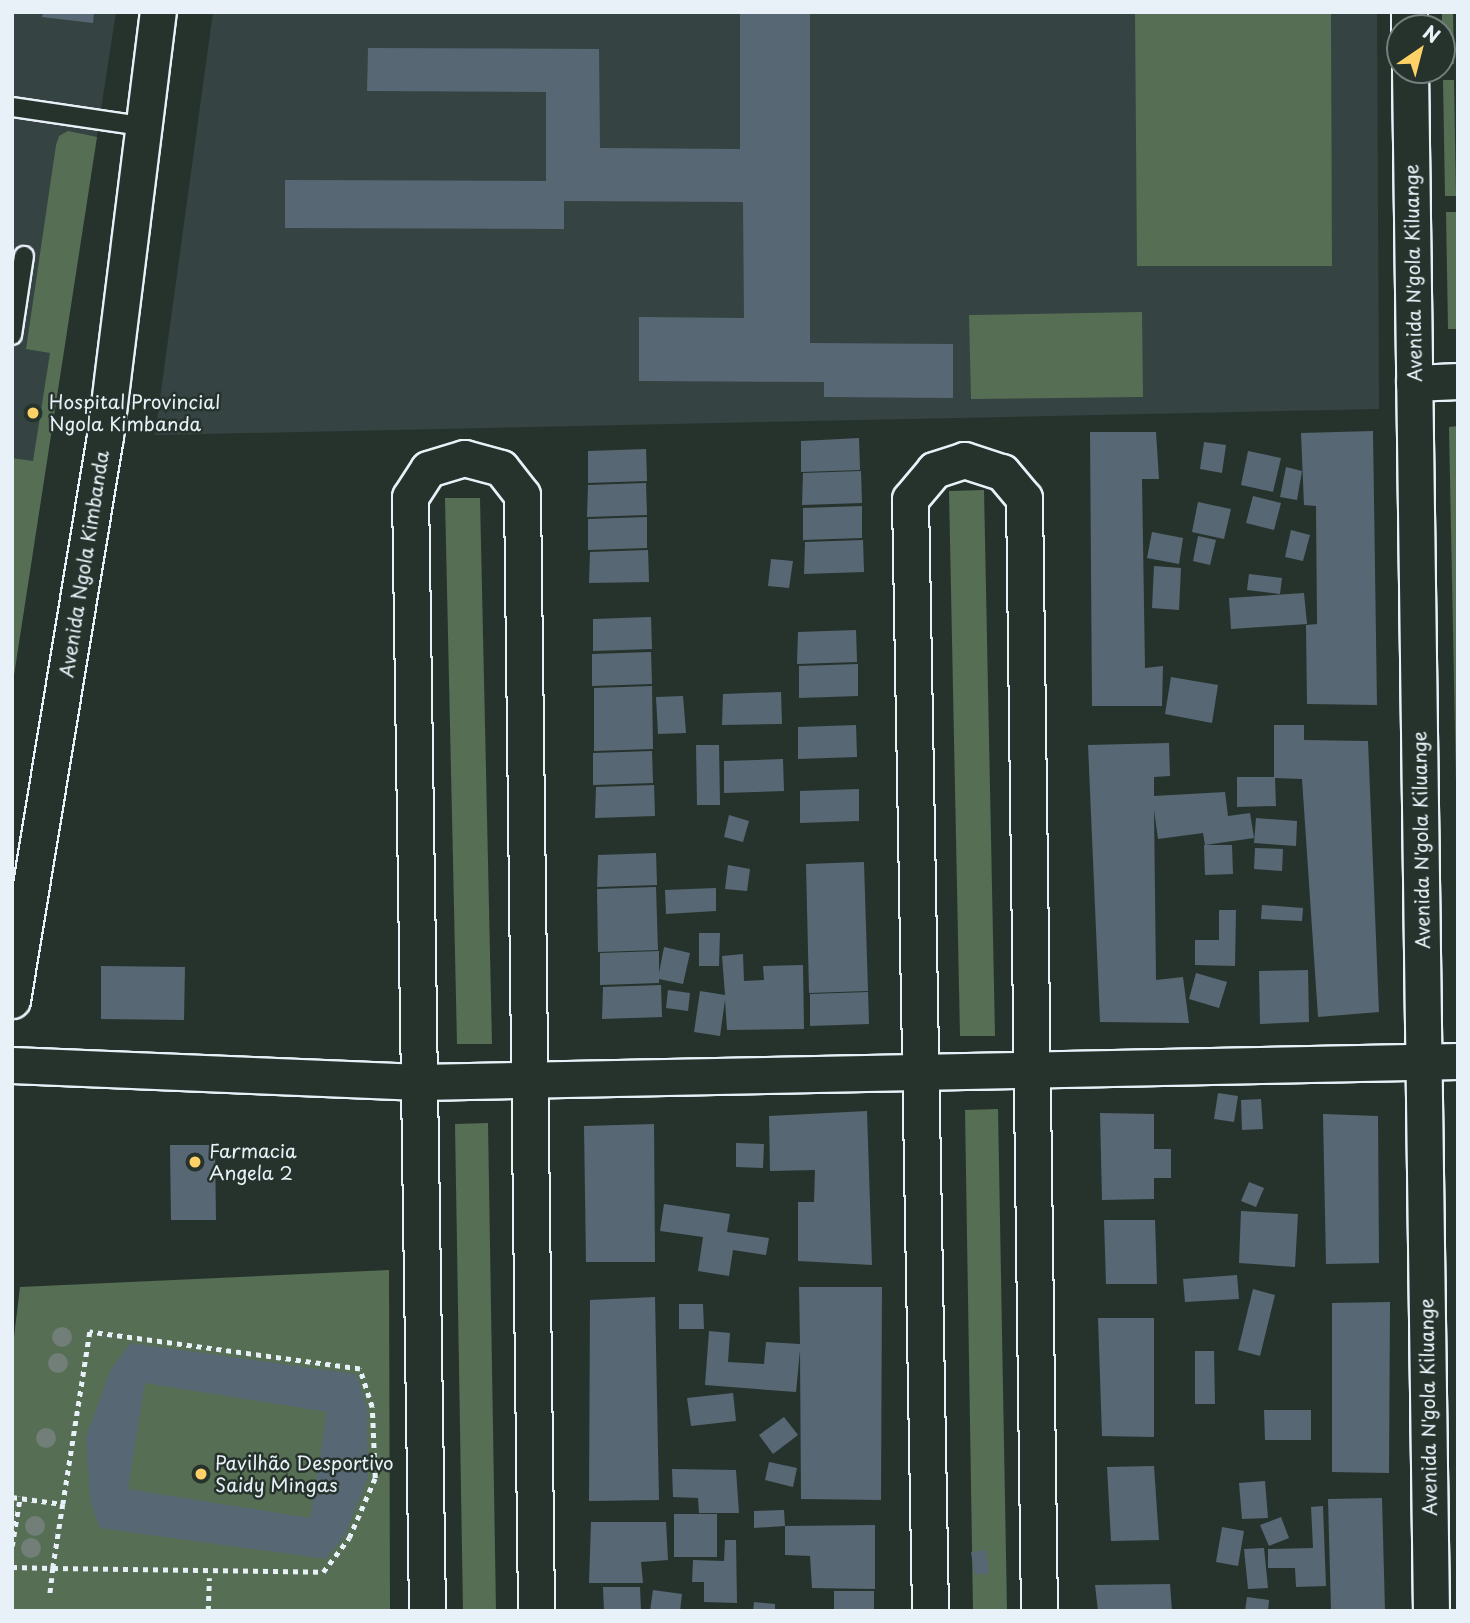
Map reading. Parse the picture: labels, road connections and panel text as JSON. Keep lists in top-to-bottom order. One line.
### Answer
{"streets":{"street":["Avenida N'gola Kiluange","Avenida Ngola Kimbanda"]},"places":["Hospital Provincial Ngola Kimbanda","Farmacia Angela 2","Pavilhão Desportivo Saidy Mingas"],"north":"top right"}
